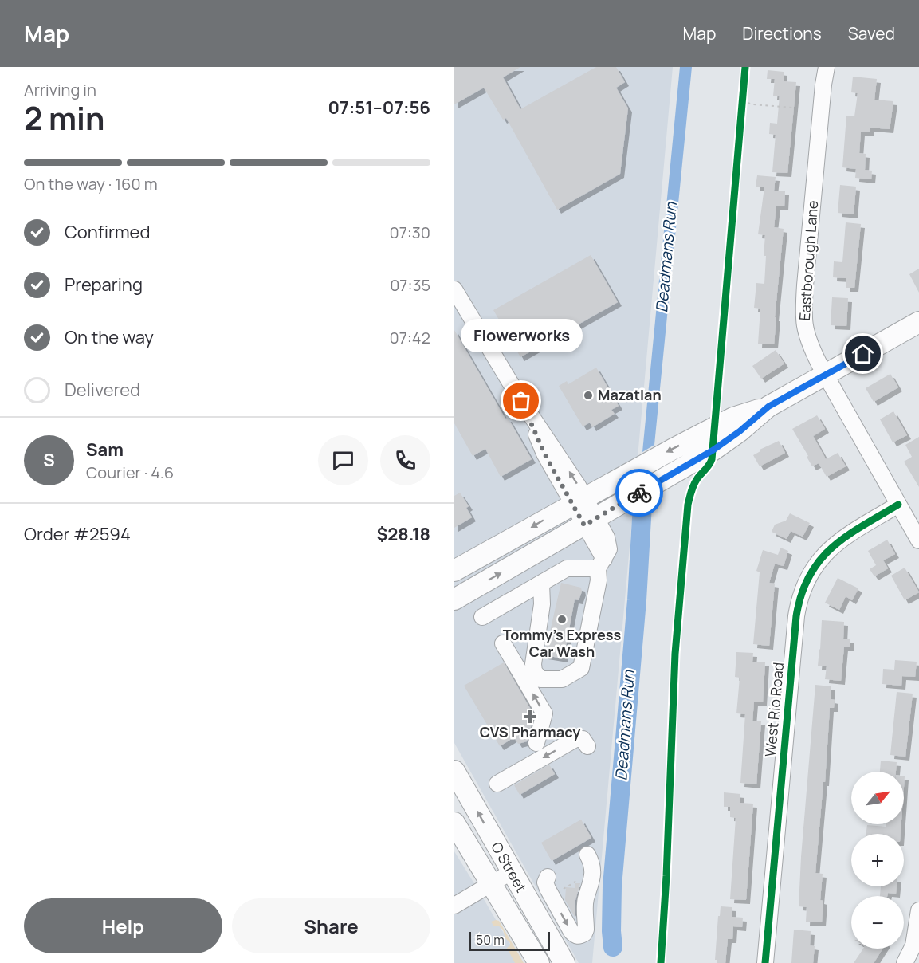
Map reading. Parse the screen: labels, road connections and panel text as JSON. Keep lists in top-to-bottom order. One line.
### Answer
{"streets":{"main road":["O Street"],"street":["Eastborough Lane","West Rio Road"]},"crossings":[["Eastborough Lane","West Rio Road"]],"water":["Deadmans Run"],"places":{"other":["Mazatlan","Flowerworks","Tommy's Express Car Wash"],"health":["CVS Pharmacy"]},"scale_bar":"50 m","north":"top right","page":{"header":"Map","nav":["Map","Directions","Saved"],"heading":["2 min","Arriving in","07:51–07:56"],"panel":["Sam","Courier · 4.6","Order #2594","$28.18"],"bar":"On the way · 160 m","list":[["Confirmed","07:30"],["Preparing","07:35"],["On the way","07:42"],"Delivered"],"bubble":"Flowerworks","round":"S","map_buttons":["+","−"],"buttons":["Help","Share"],"scale":"50 m"}}
